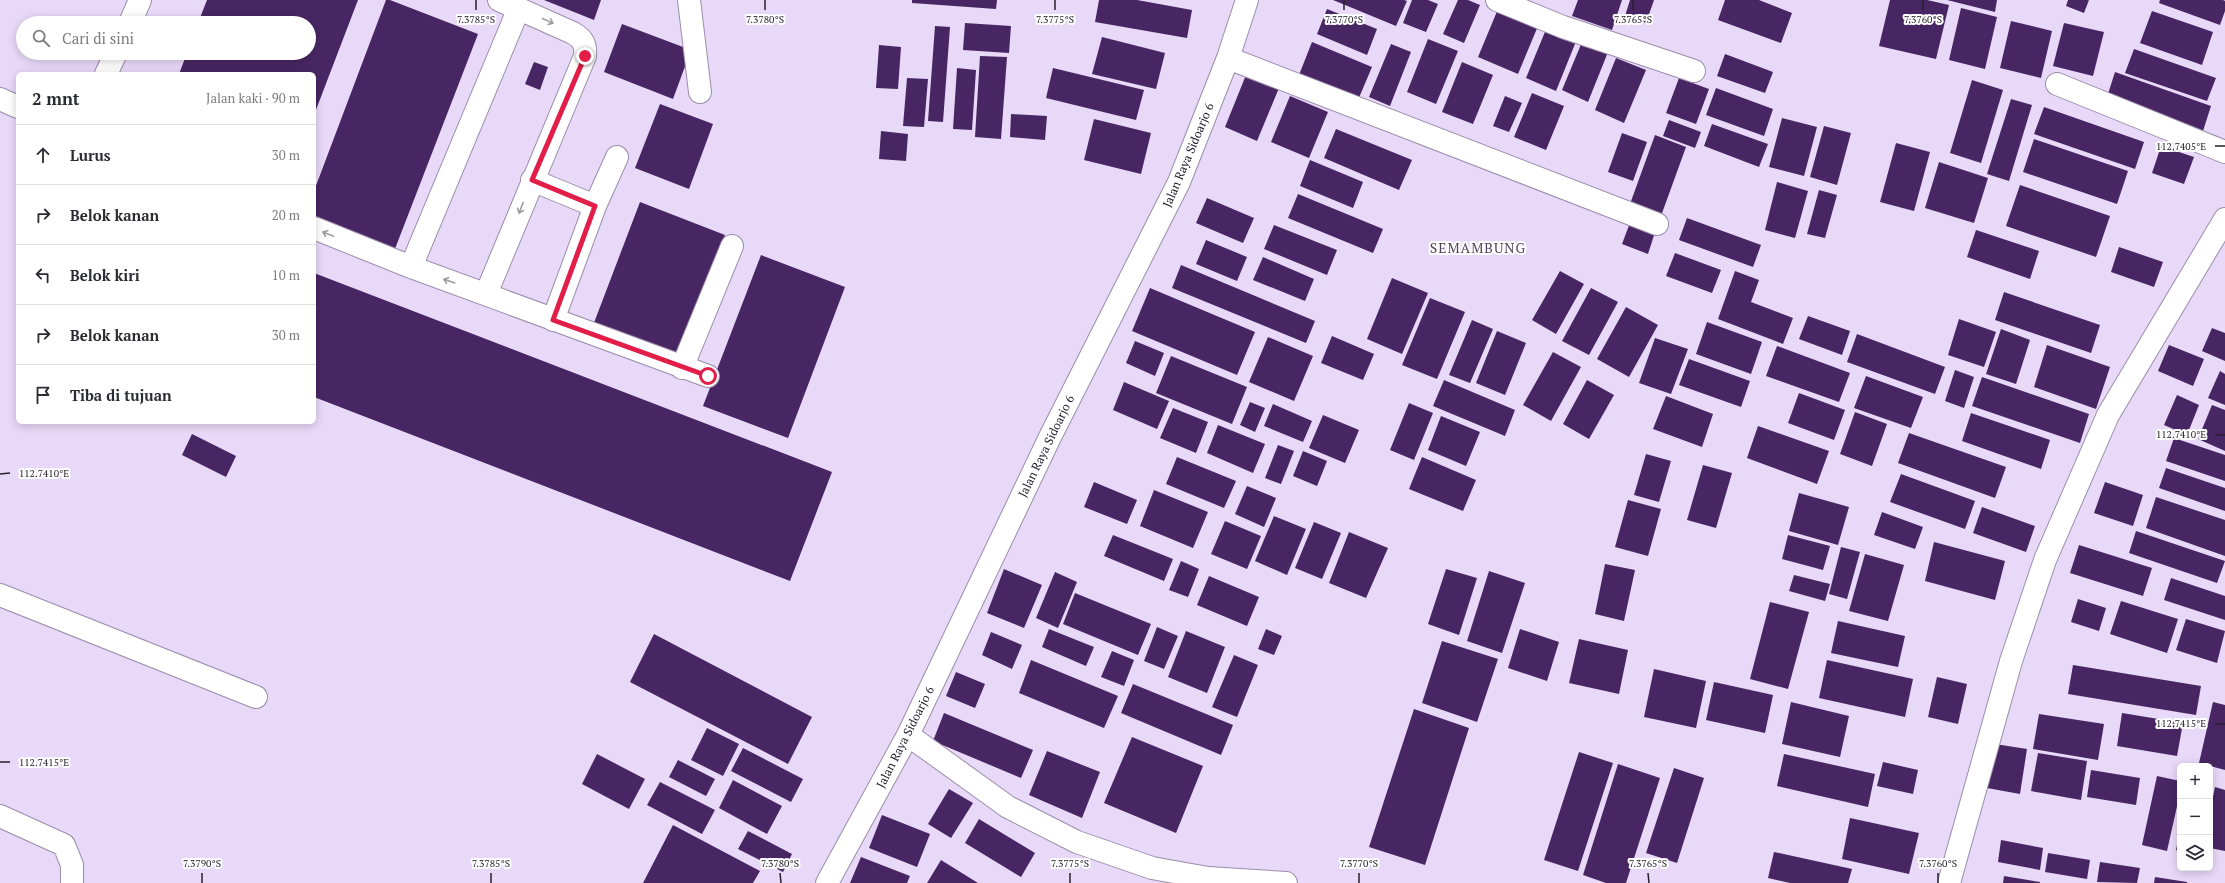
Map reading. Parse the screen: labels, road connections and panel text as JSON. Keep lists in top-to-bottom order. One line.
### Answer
{"streets":{"street":["Jalan Raya Sidoarjo 6"]},"districts":["SEMAMBUNG"],"page":{"search":"Cari di sini","heading":["2 mnt","Jalan kaki · 90 m"],"list":[["Lurus","30 m"],["Belok kanan","20 m"],["Belok kiri","10 m"],["Belok kanan","30 m"],"Tiba di tujuan"],"map_buttons":["+","−"]},"coordinates":["7.3785°S","7.3780°S","7.3775°S","7.3770°S","7.3765°S","7.3760°S","112.7405°E","112.7410°E","112.7415°E","7.3790°S"]}
